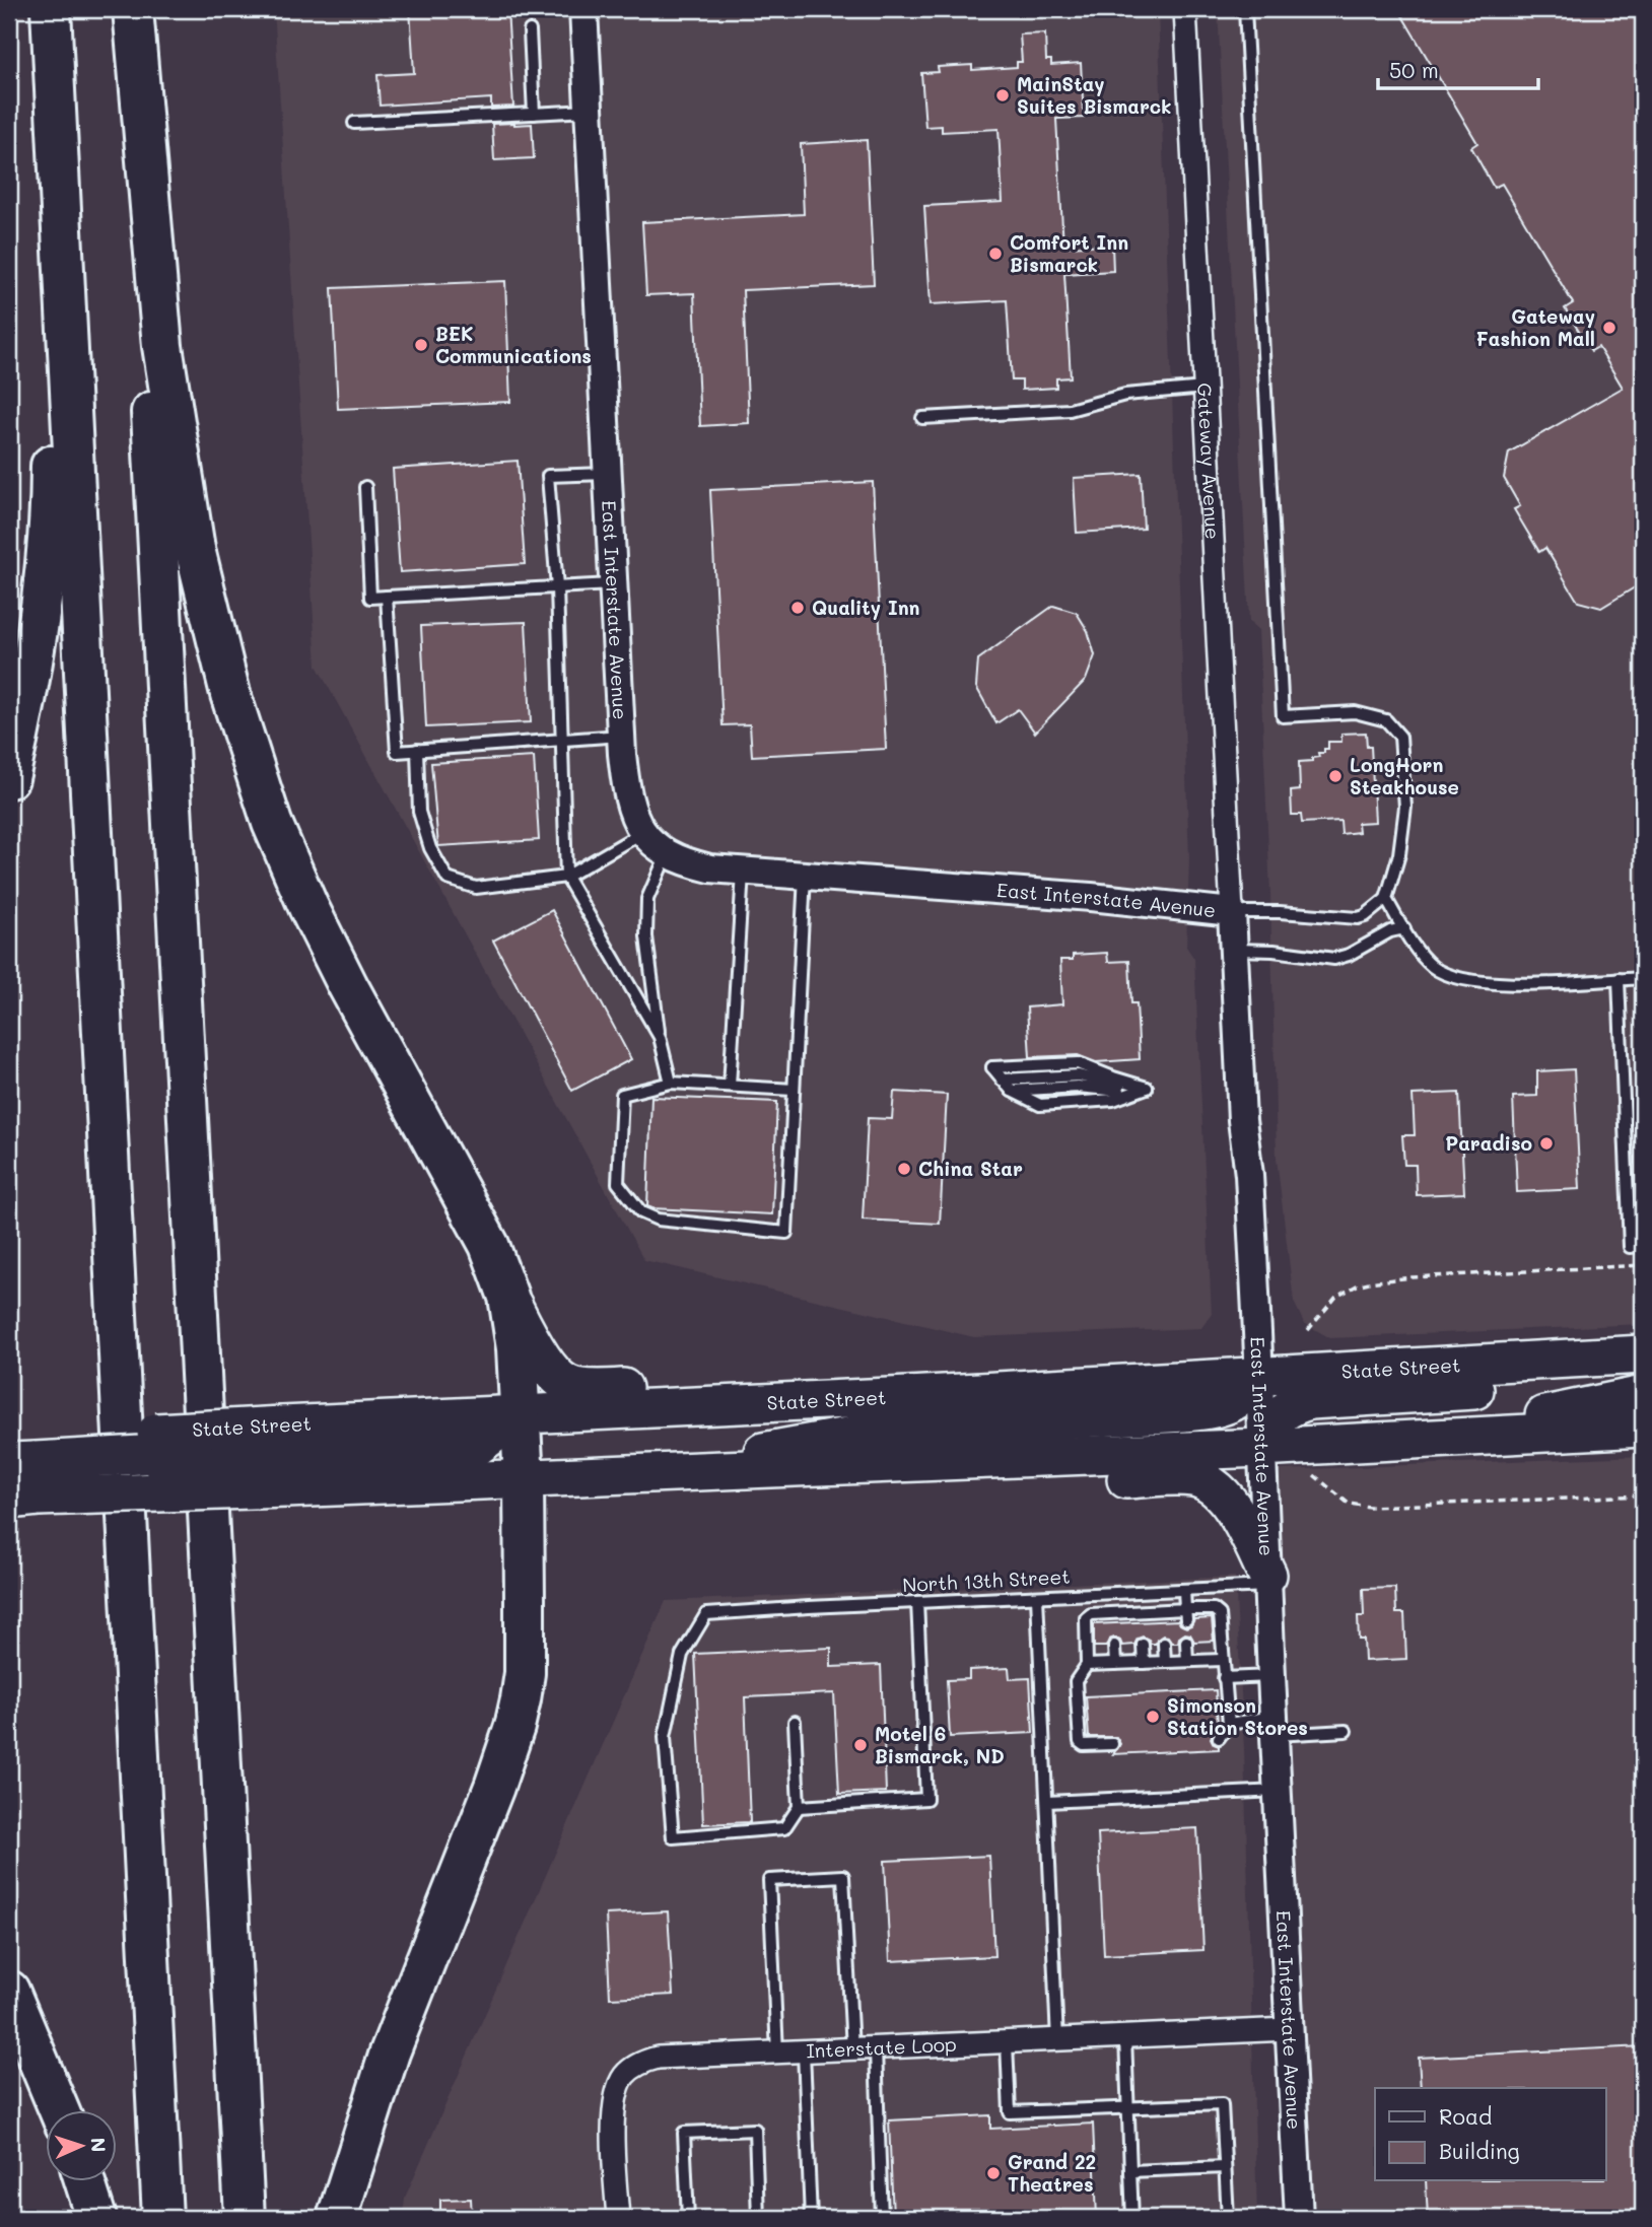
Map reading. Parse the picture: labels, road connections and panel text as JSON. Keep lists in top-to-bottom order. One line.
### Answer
{"streets":{"highway":["State Street"],"street":["Gateway Avenue","East Interstate Avenue","Interstate Loop"],"lane":["North 13th Street"]},"crossings":[["Gateway Avenue","East Interstate Avenue"],["East Interstate Avenue","State Street"],["East Interstate Avenue","North 13th Street"],["East Interstate Avenue","Interstate Loop"]],"places":["MainStay Suites Bismarck","Comfort Inn Bismarck","Gateway Fashion Mall","BEK Communications","Quality Inn","LongHorn Steakhouse","Paradiso","China Star","Simonson Station Stores","Motel 6 Bismarck, ND","Grand 22 Theatres"],"legend":["Road","Building"],"scale_bar":"50 m","north":"right"}
